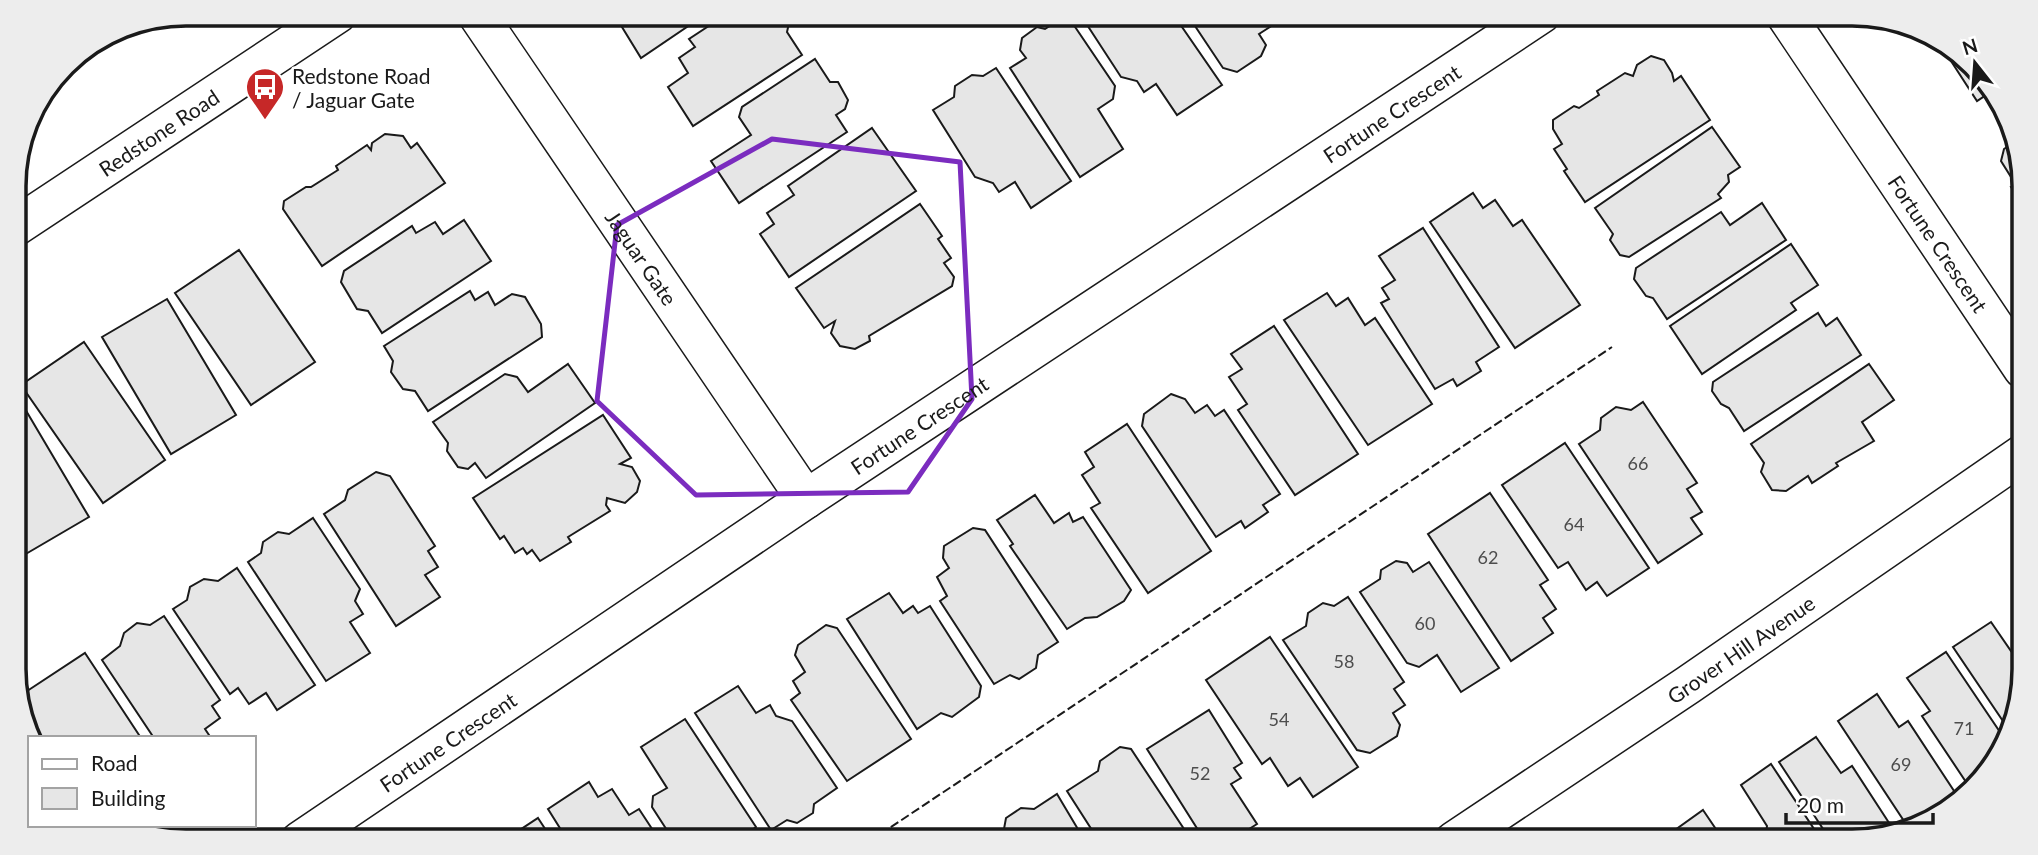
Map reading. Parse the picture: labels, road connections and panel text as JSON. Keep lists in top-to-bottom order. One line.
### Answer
{"streets":{"street":["Fortune Crescent","Redstone Road","Jaguar Gate","Grover Hill Avenue"]},"crossings":[["Fortune Crescent","Jaguar Gate"]],"places":{"bus stop":["Redstone Road / Jaguar Gate"]},"house_numbers":["66","64","62","60","58","54","71","69","52"],"legend":["Road","Building"],"scale_bar":"20 m","north":"top"}
